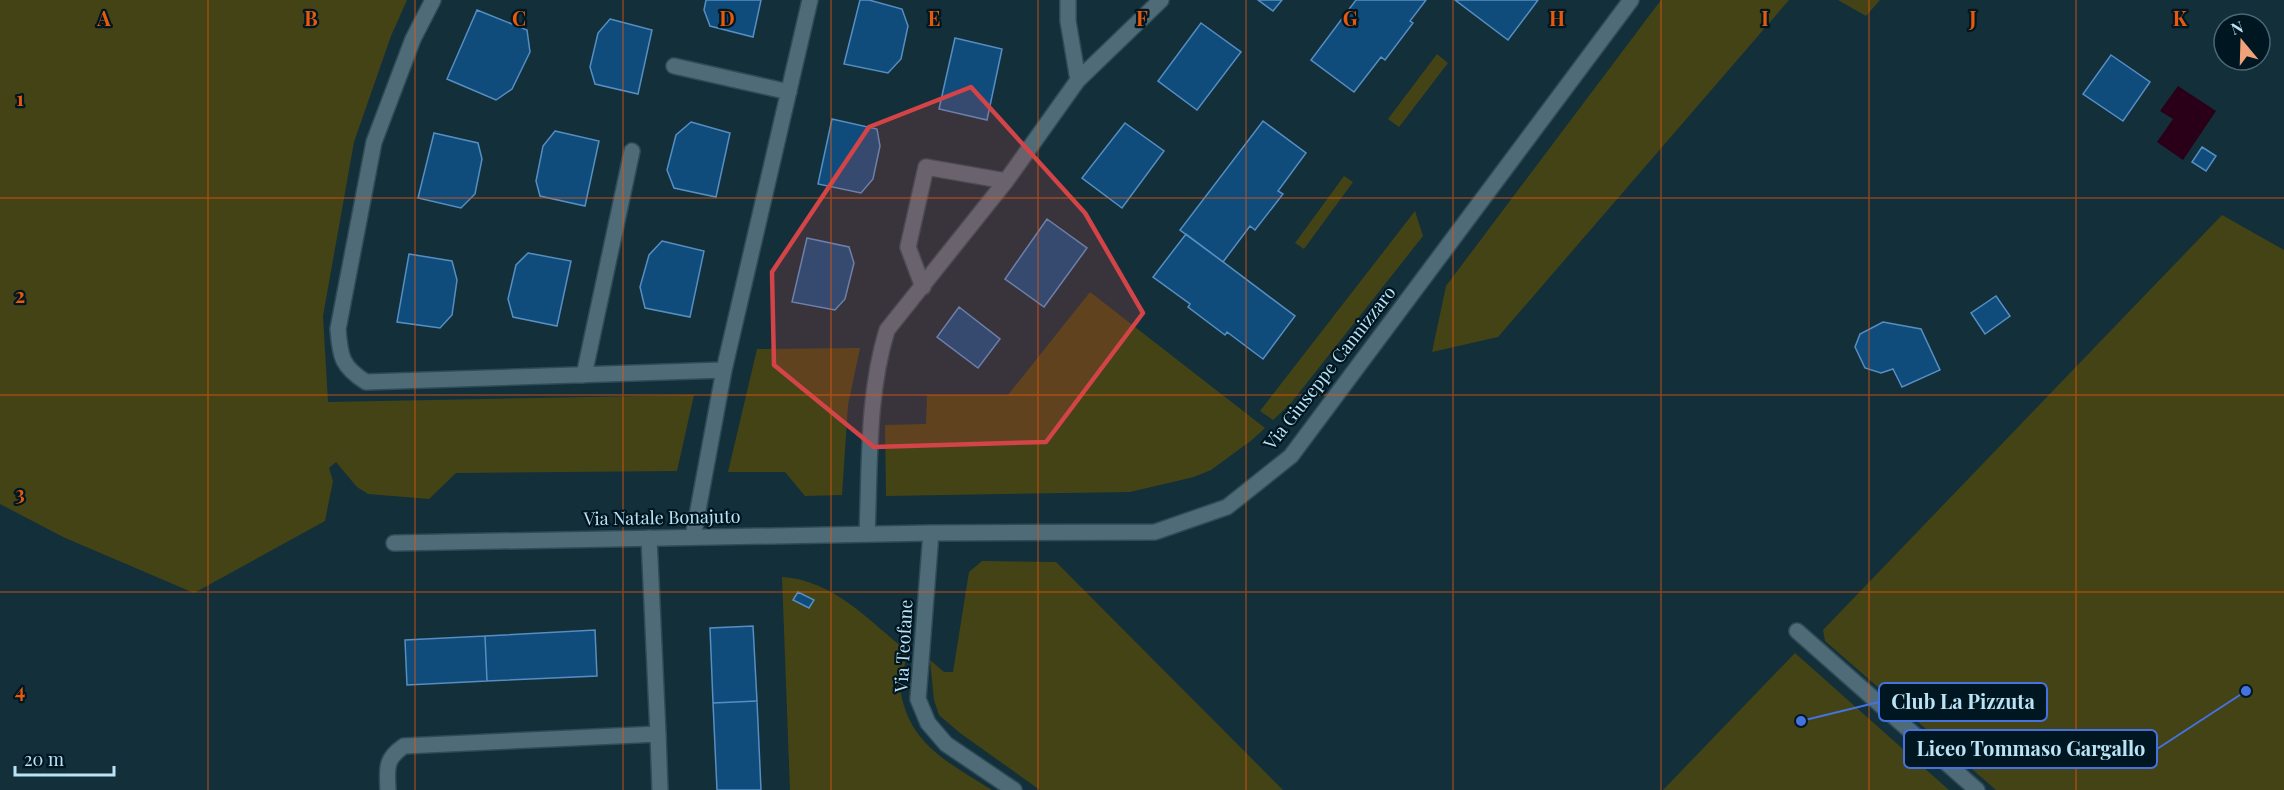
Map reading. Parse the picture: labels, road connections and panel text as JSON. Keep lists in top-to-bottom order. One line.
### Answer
{"streets":{"street":["Via Giuseppe Cannizzaro","Via Natale Bonajuto","Via Teofane"]},"crossings":[["Via Giuseppe Cannizzaro","Via Natale Bonajuto"],["Via Giuseppe Cannizzaro","Via Teofane"],["Via Natale Bonajuto","Via Teofane"]],"places":["Liceo Tommaso Gargallo","Club La Pizzuta"],"scale_bar":"20 m","north":"top","grid":{"columns":["A","B","C","D","E","F","G","H","I","J","K"],"rows":["1","2","3","4"]}}
